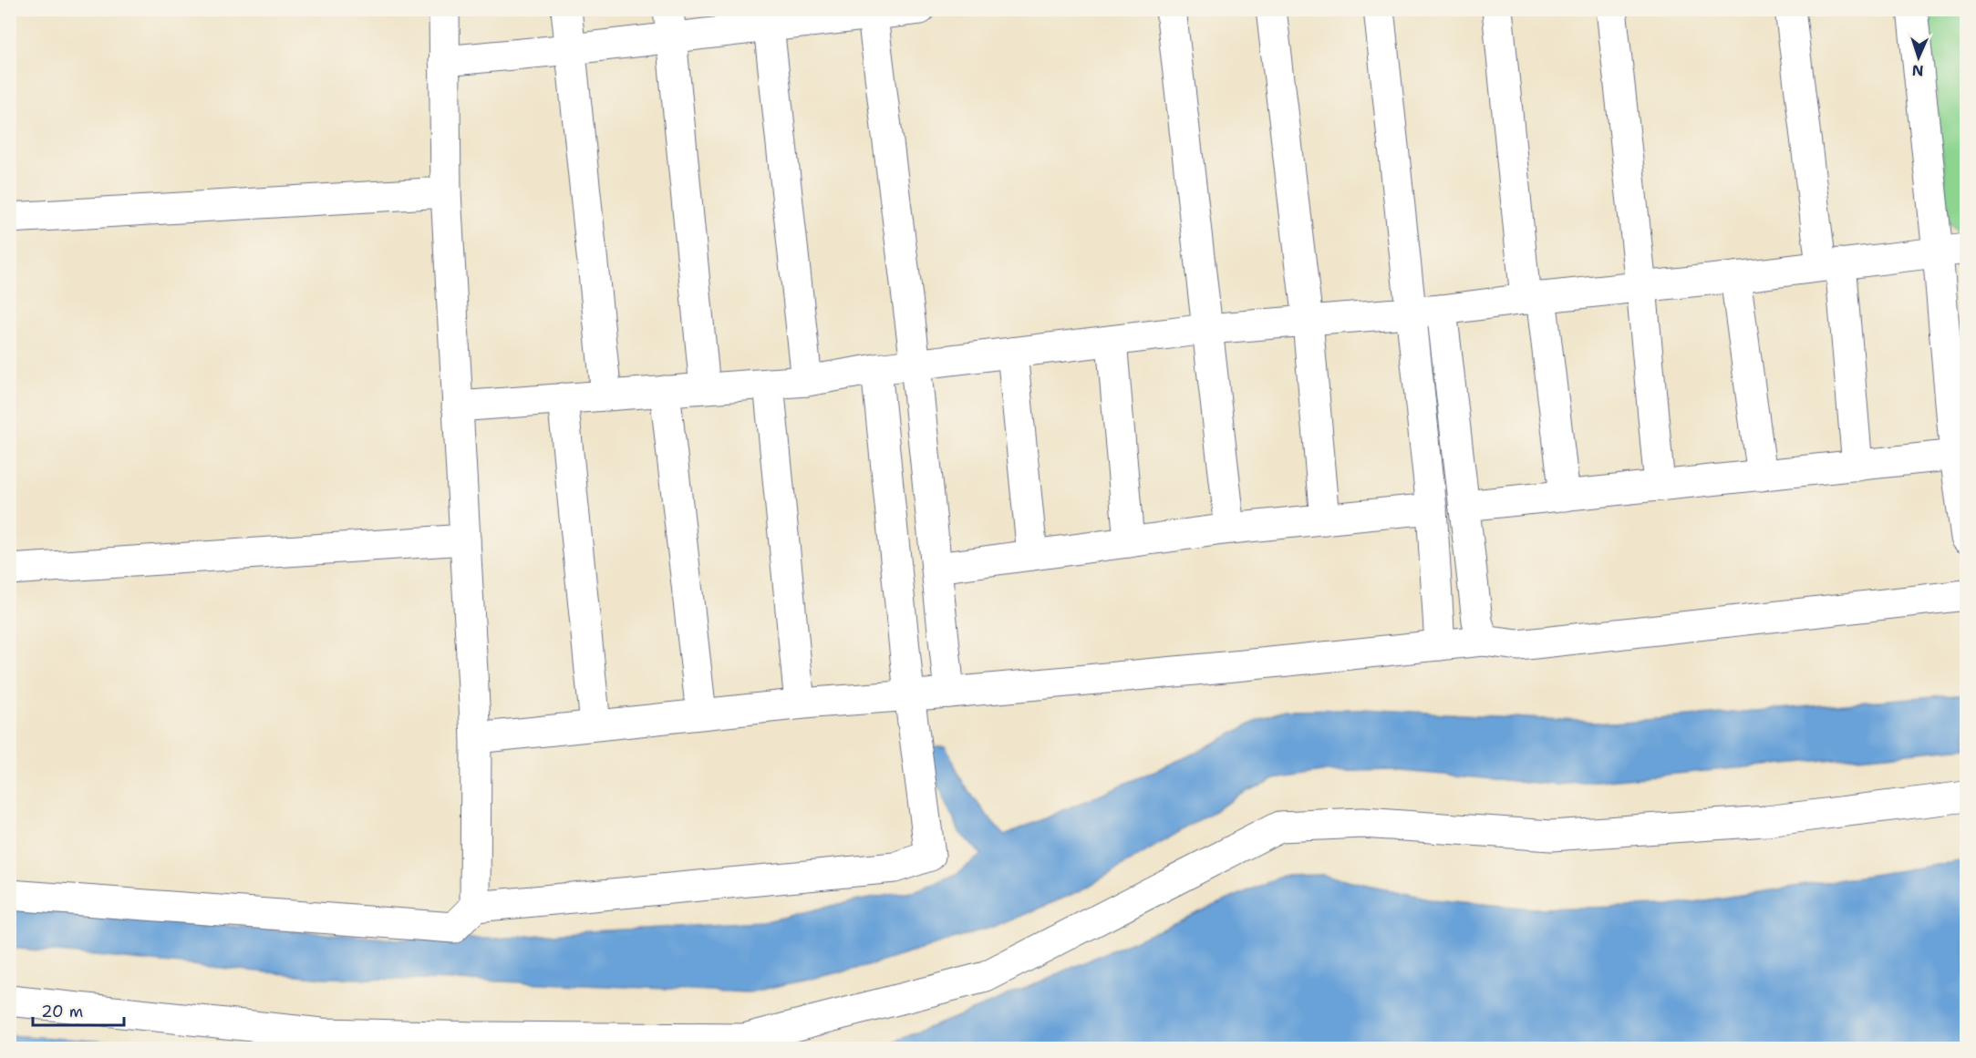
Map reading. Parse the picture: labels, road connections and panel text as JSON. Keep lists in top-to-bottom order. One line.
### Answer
{"scale_bar":"20 m","north":"bottom"}
